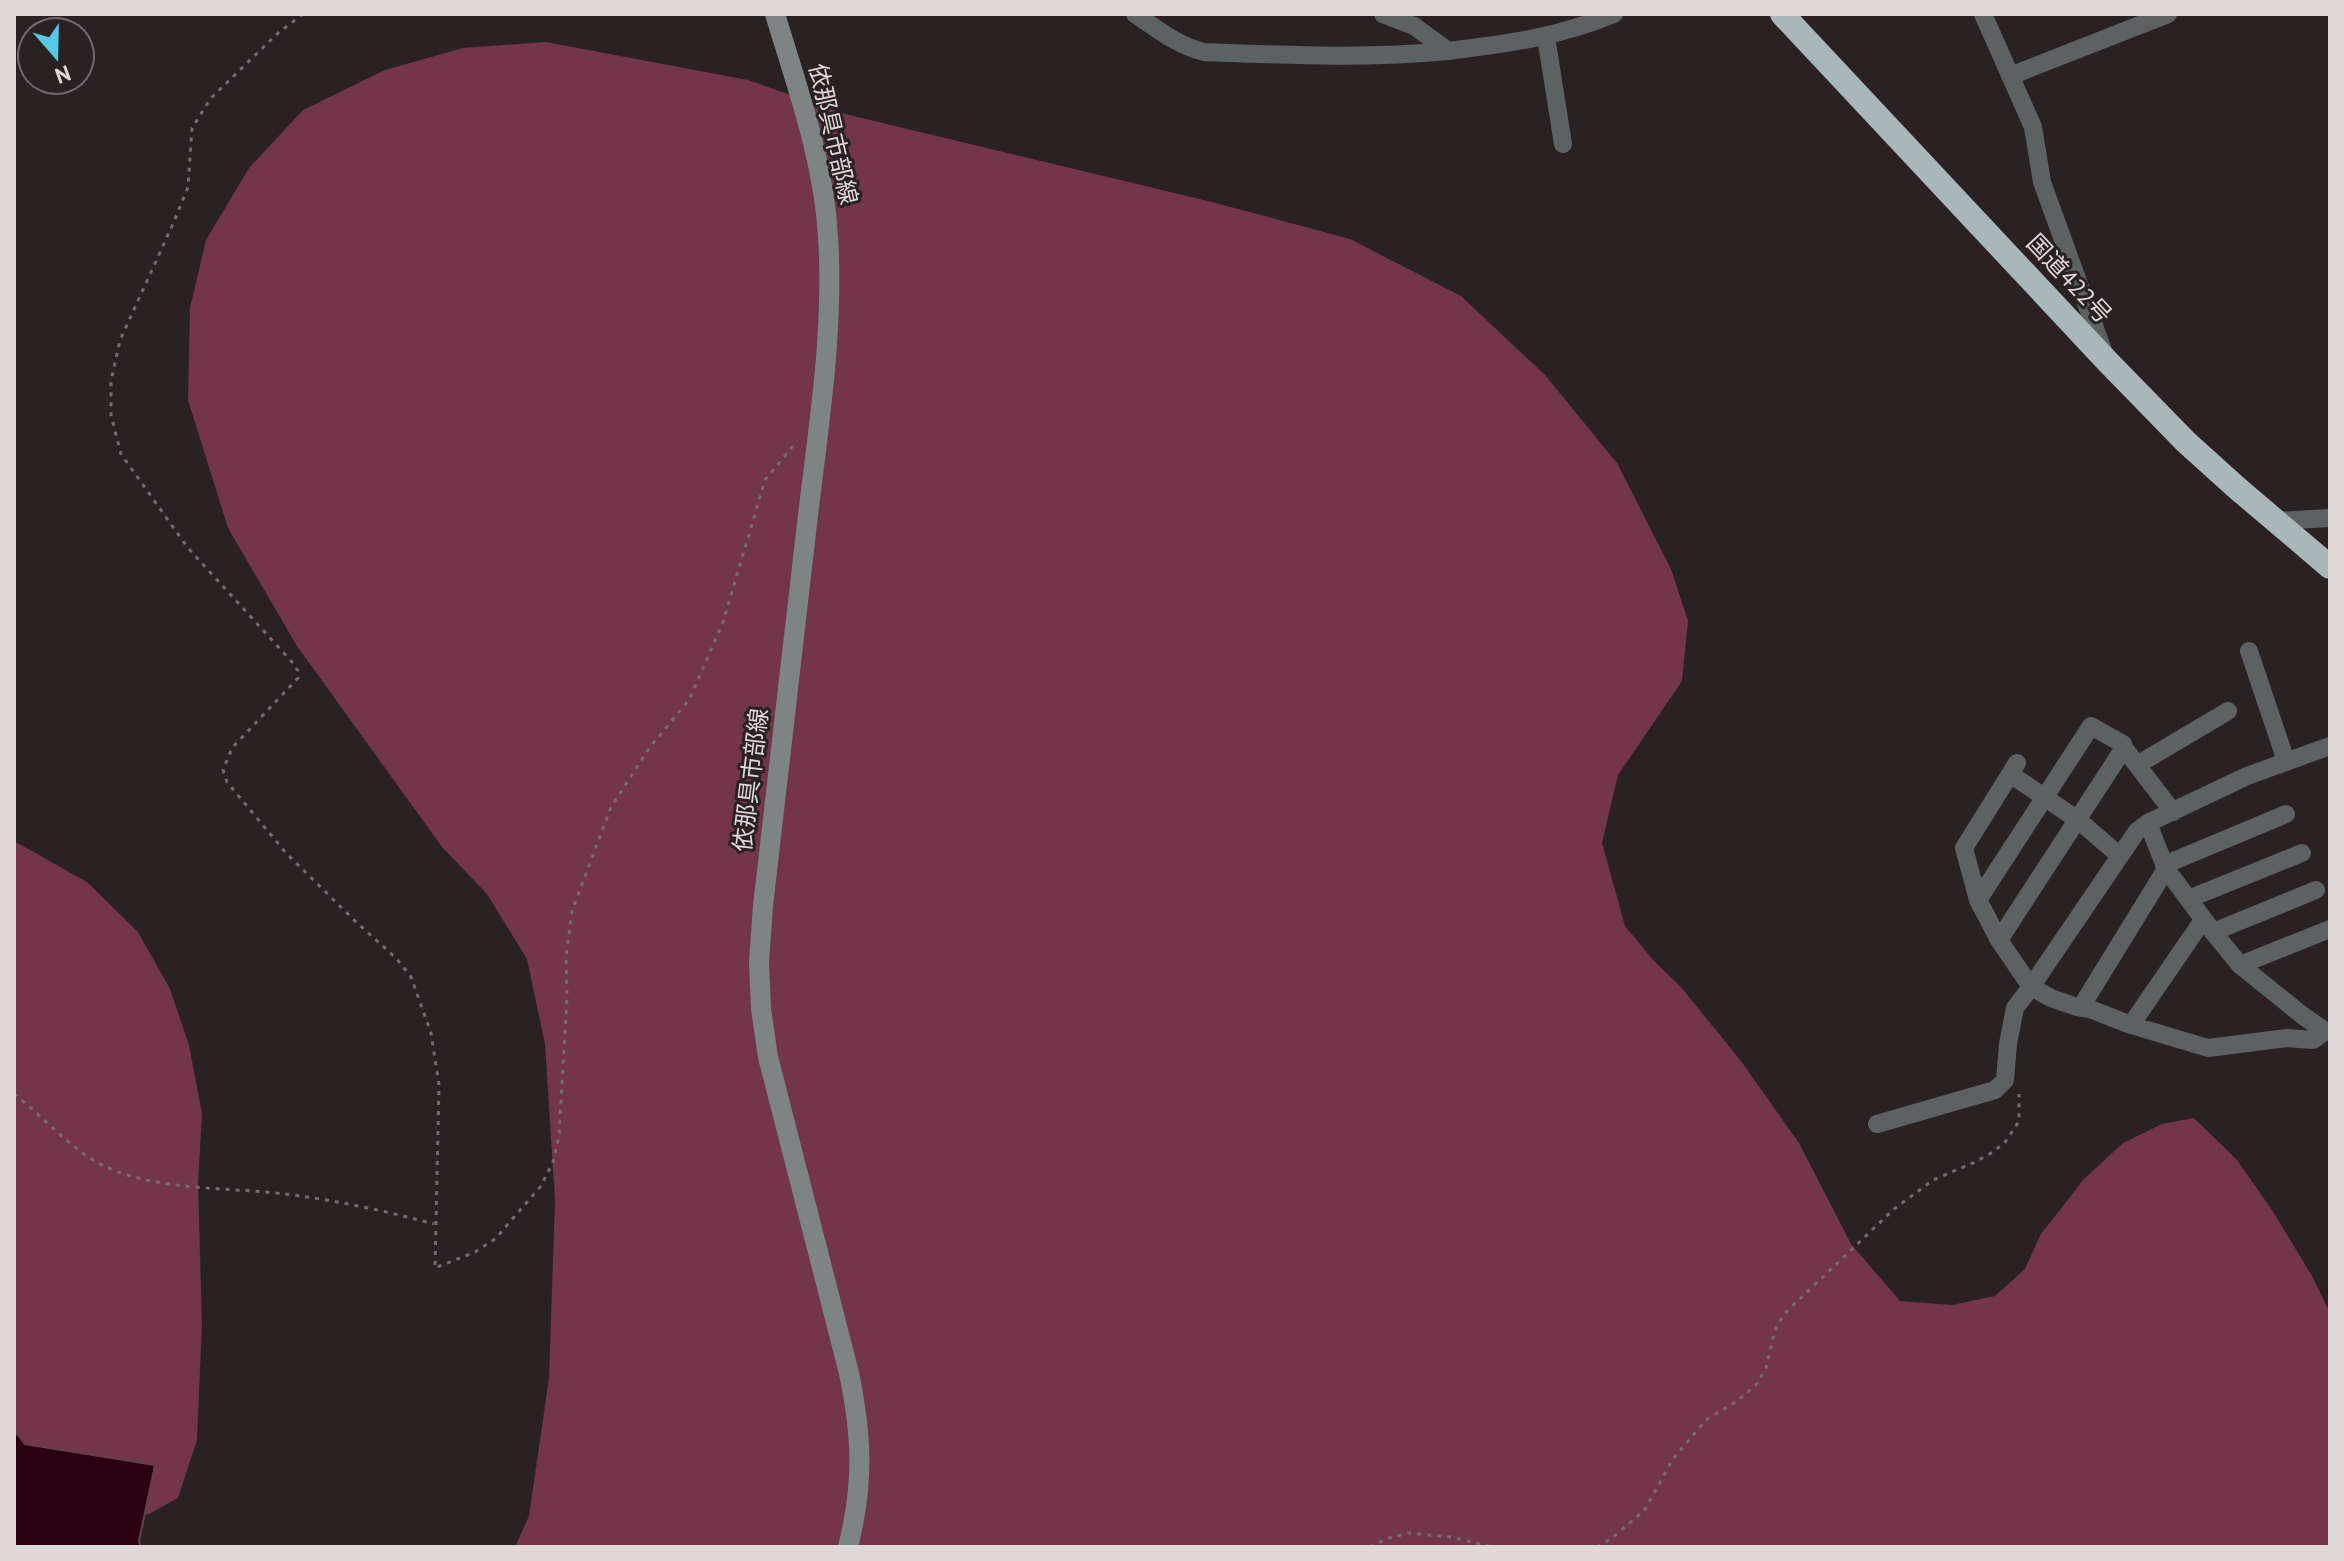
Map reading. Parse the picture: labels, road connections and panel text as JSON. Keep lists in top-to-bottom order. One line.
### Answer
{"streets":{"highway":["国道422号"],"main road":["依那具市部線"]},"north":"bottom"}
